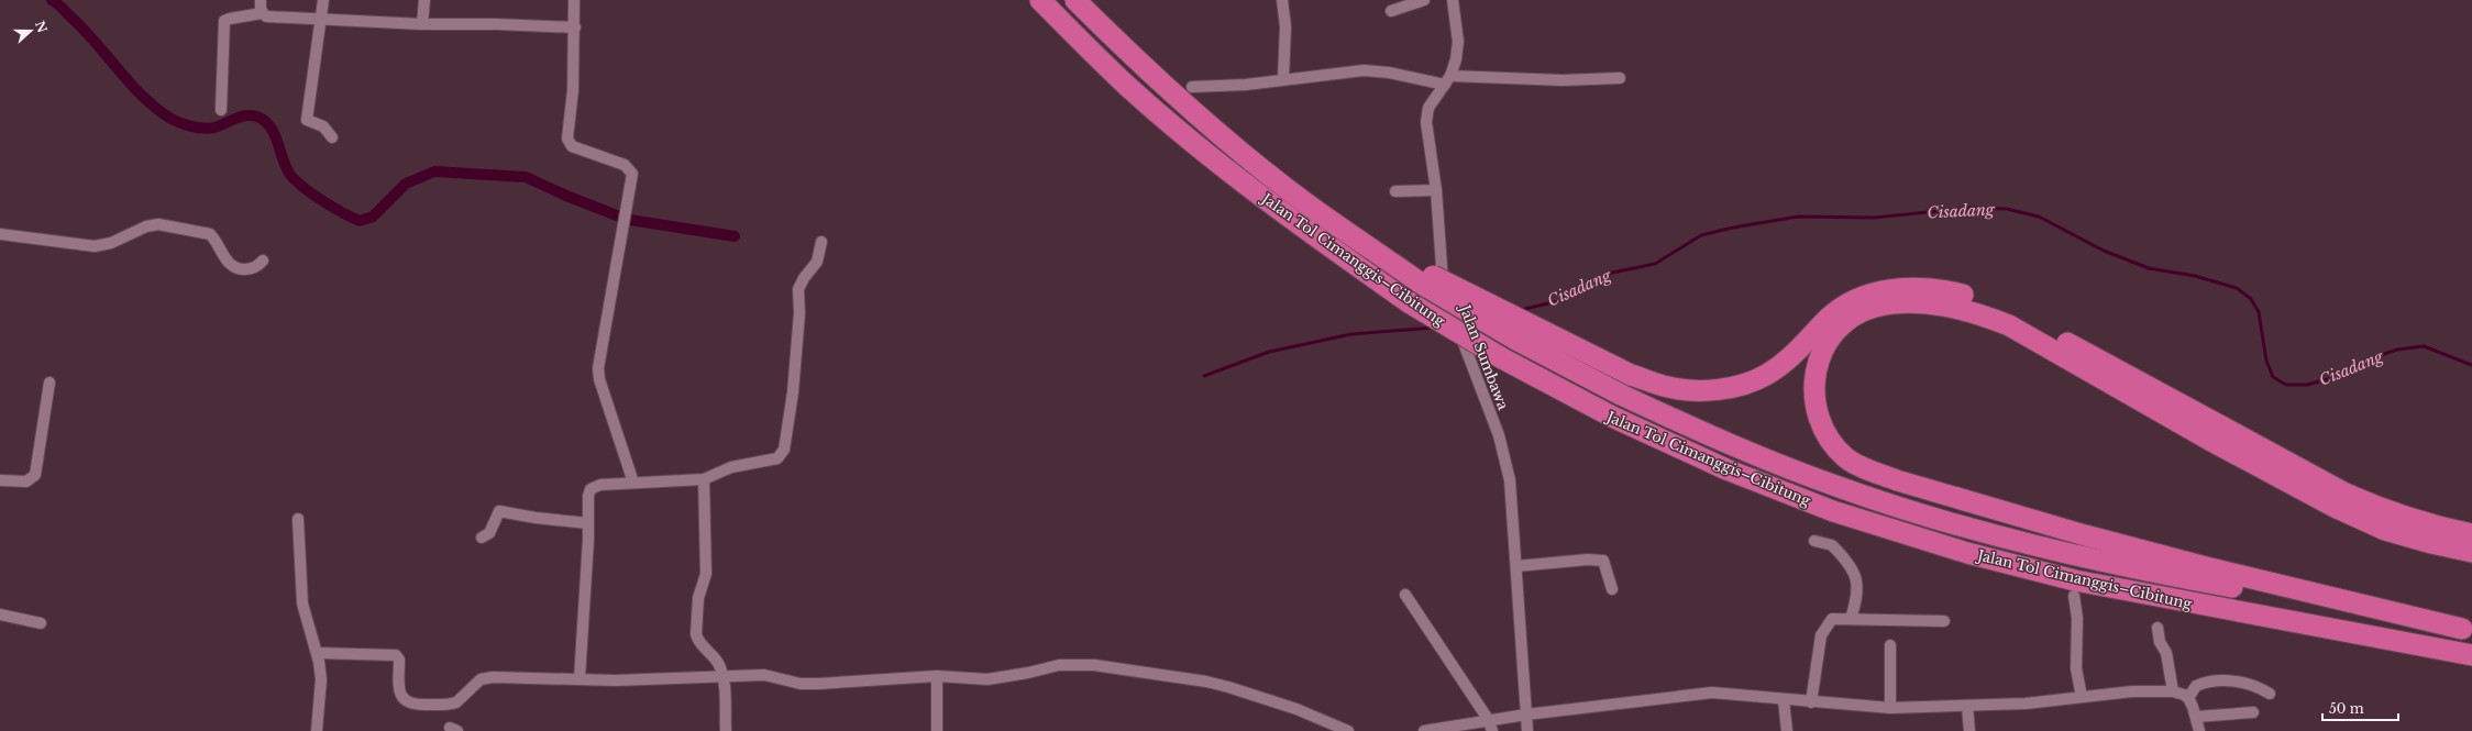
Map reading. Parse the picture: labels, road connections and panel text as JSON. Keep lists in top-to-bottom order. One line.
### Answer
{"streets":{"highway":["Jalan Tol Cimanggis–Cibitung"],"street":["Jalan Sumbawa"]},"water":["Cisadang"],"scale_bar":"50 m","north":"right"}
